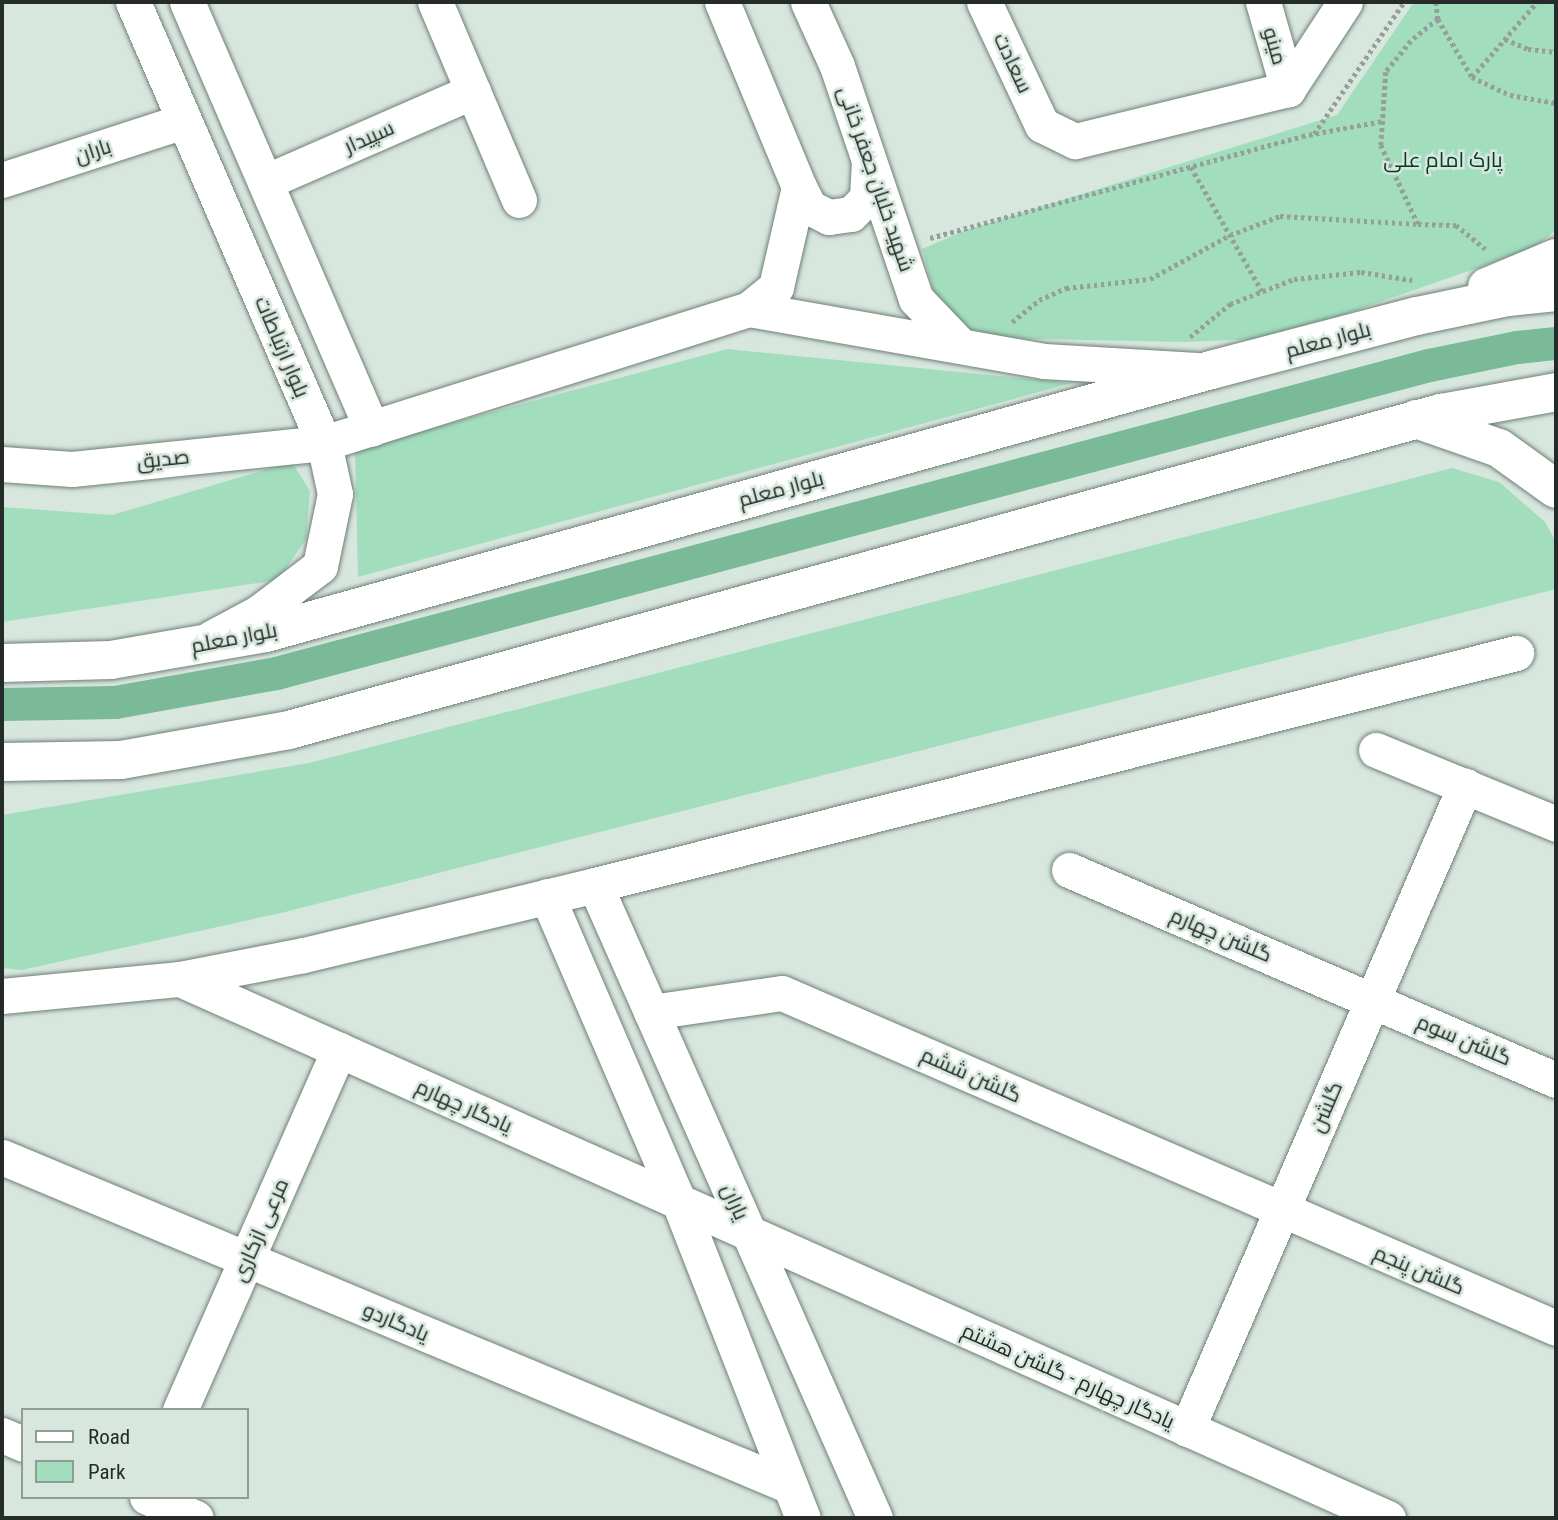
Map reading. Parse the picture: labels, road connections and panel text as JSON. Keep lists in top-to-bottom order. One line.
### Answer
{"streets":{"main road":["بلوار معلم"],"street":["مینو","سعادت","سپیدار","باران","شهید خلبان جعفر خانی","بلوار ارتباطات","صدیق","گلشن چهارم","گلشن سوم","گلشن ششم","یادگار چهارم","گلشن","یاران","مرعی ازکاری","گلشن پنجم","یادگار‌دو","یادگار چهارم - گلشن هشتم"]},"crossings":[["مینو","سعادت"],["باران","بلوار ارتباطات"],["بلوار معلم","بلوار ارتباطات"],["بلوار ارتباطات","صدیق"],["گلشن چهارم","گلشن سوم"],["گلشن چهارم","گلشن"],["گلشن سوم","گلشن"],["گلشن ششم","گلشن"],["گلشن ششم","یاران"],["گلشن ششم","گلشن پنجم"],["یادگار چهارم","یاران"],["یادگار چهارم","مرعی ازکاری"],["یادگار چهارم","یادگار چهارم - گلشن هشتم"],["گلشن","گلشن پنجم"],["گلشن","یادگار چهارم - گلشن هشتم"],["یاران","یادگار چهارم - گلشن هشتم"],["مرعی ازکاری","یادگار‌دو"]],"parks":["پارک امام علی"],"legend":["Road","Park"]}
